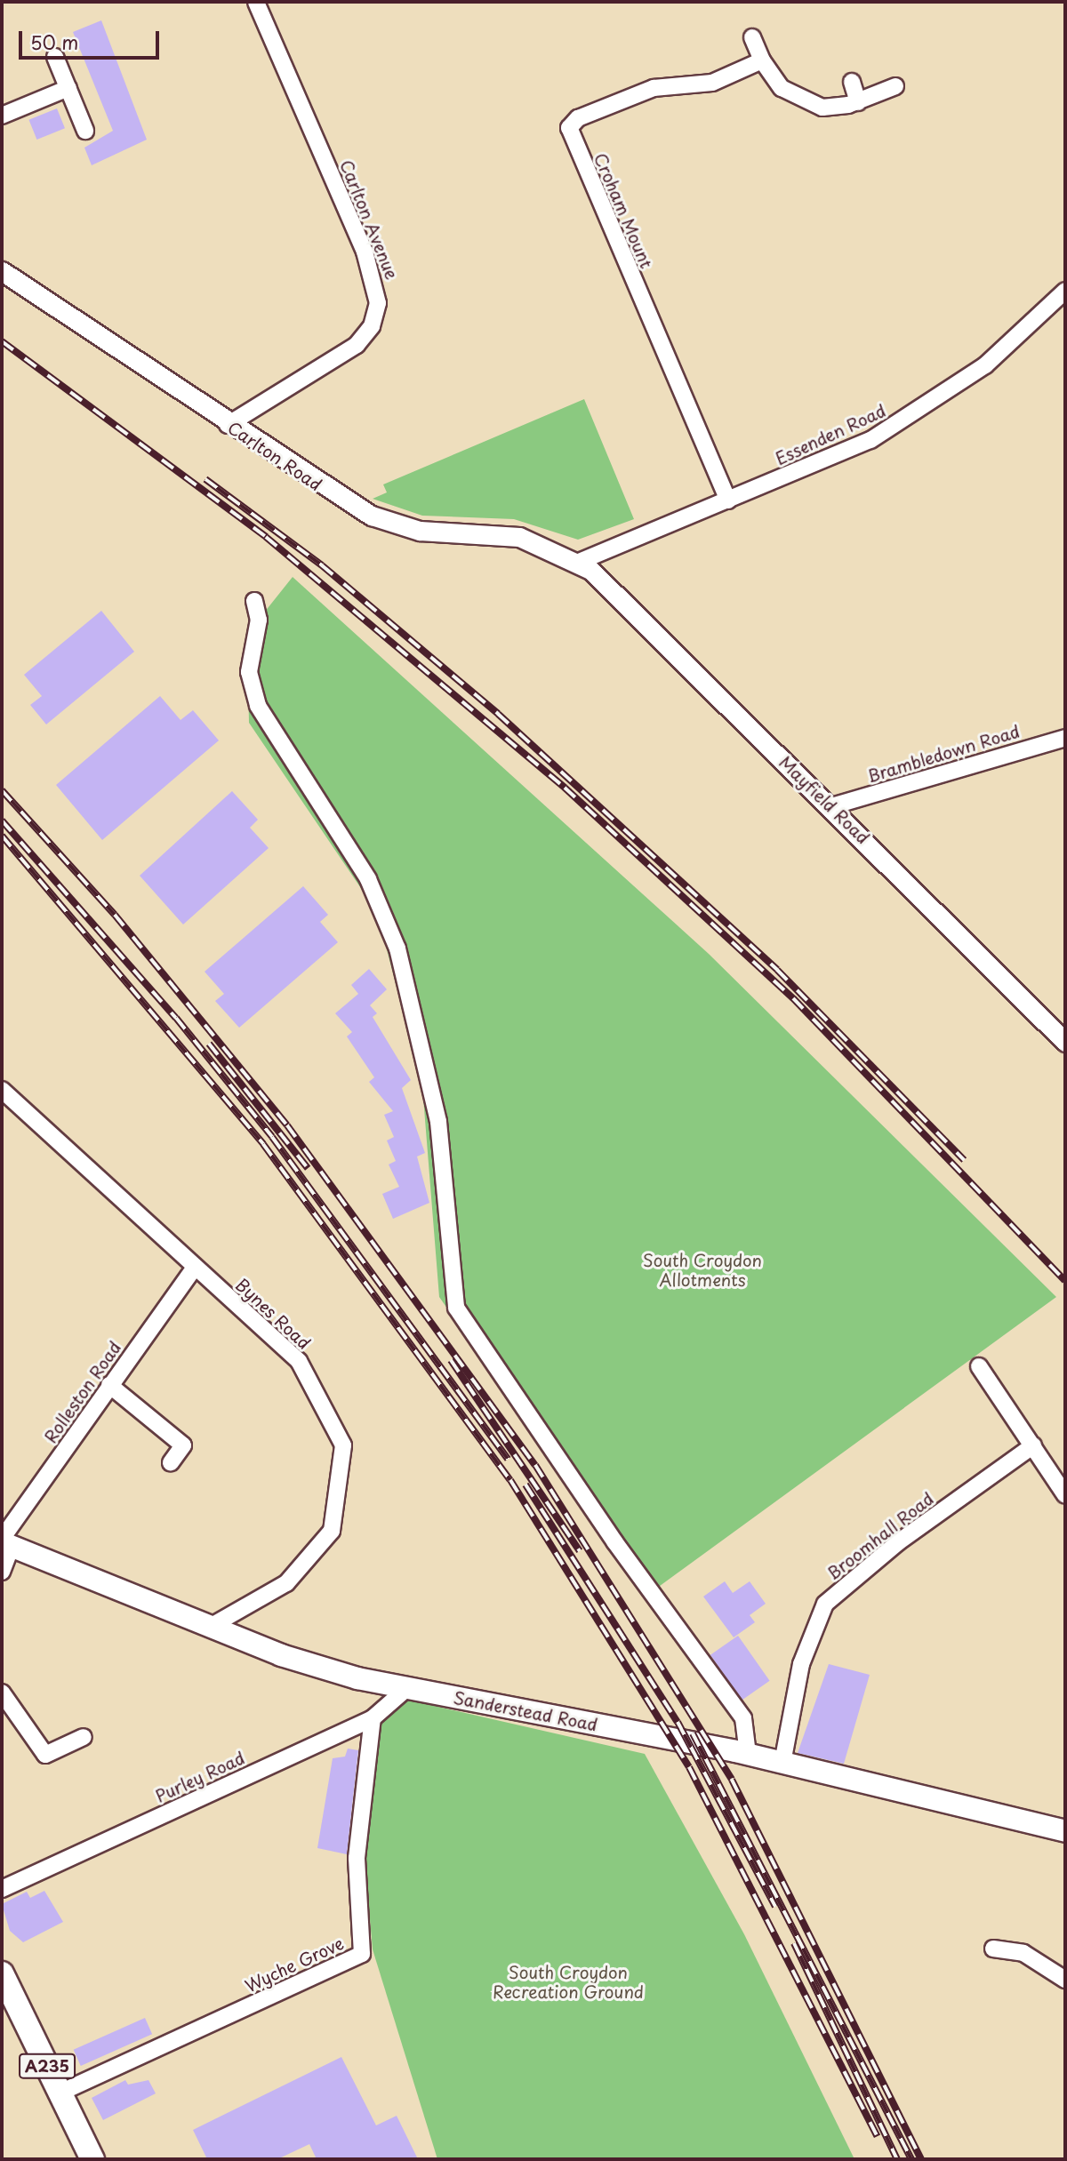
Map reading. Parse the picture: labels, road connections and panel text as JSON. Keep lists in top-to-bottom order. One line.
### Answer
{"streets":{"main road":["Sanderstead Road","A235"],"street":["Croham Mount","Carlton Avenue","Essenden Road","Carlton Road","Brambledown Road","Mayfield Road","Bynes Road","Rolleston Road","Broomhall Road","Purley Road","Wyche Grove"]},"crossings":[["Croham Mount","Essenden Road"],["Carlton Avenue","Carlton Road"],["Essenden Road","Carlton Road"],["Essenden Road","Mayfield Road"],["Carlton Road","Mayfield Road"],["Brambledown Road","Mayfield Road"],["Bynes Road","Rolleston Road"],["Bynes Road","Sanderstead Road"],["Rolleston Road","Sanderstead Road"],["Broomhall Road","Sanderstead Road"],["Sanderstead Road","Purley Road"],["Purley Road","Wyche Grove"],["Wyche Grove","A235"]],"parks":["South Croydon Allotments","South Croydon Recreation Ground"],"scale_bar":"50 m"}
